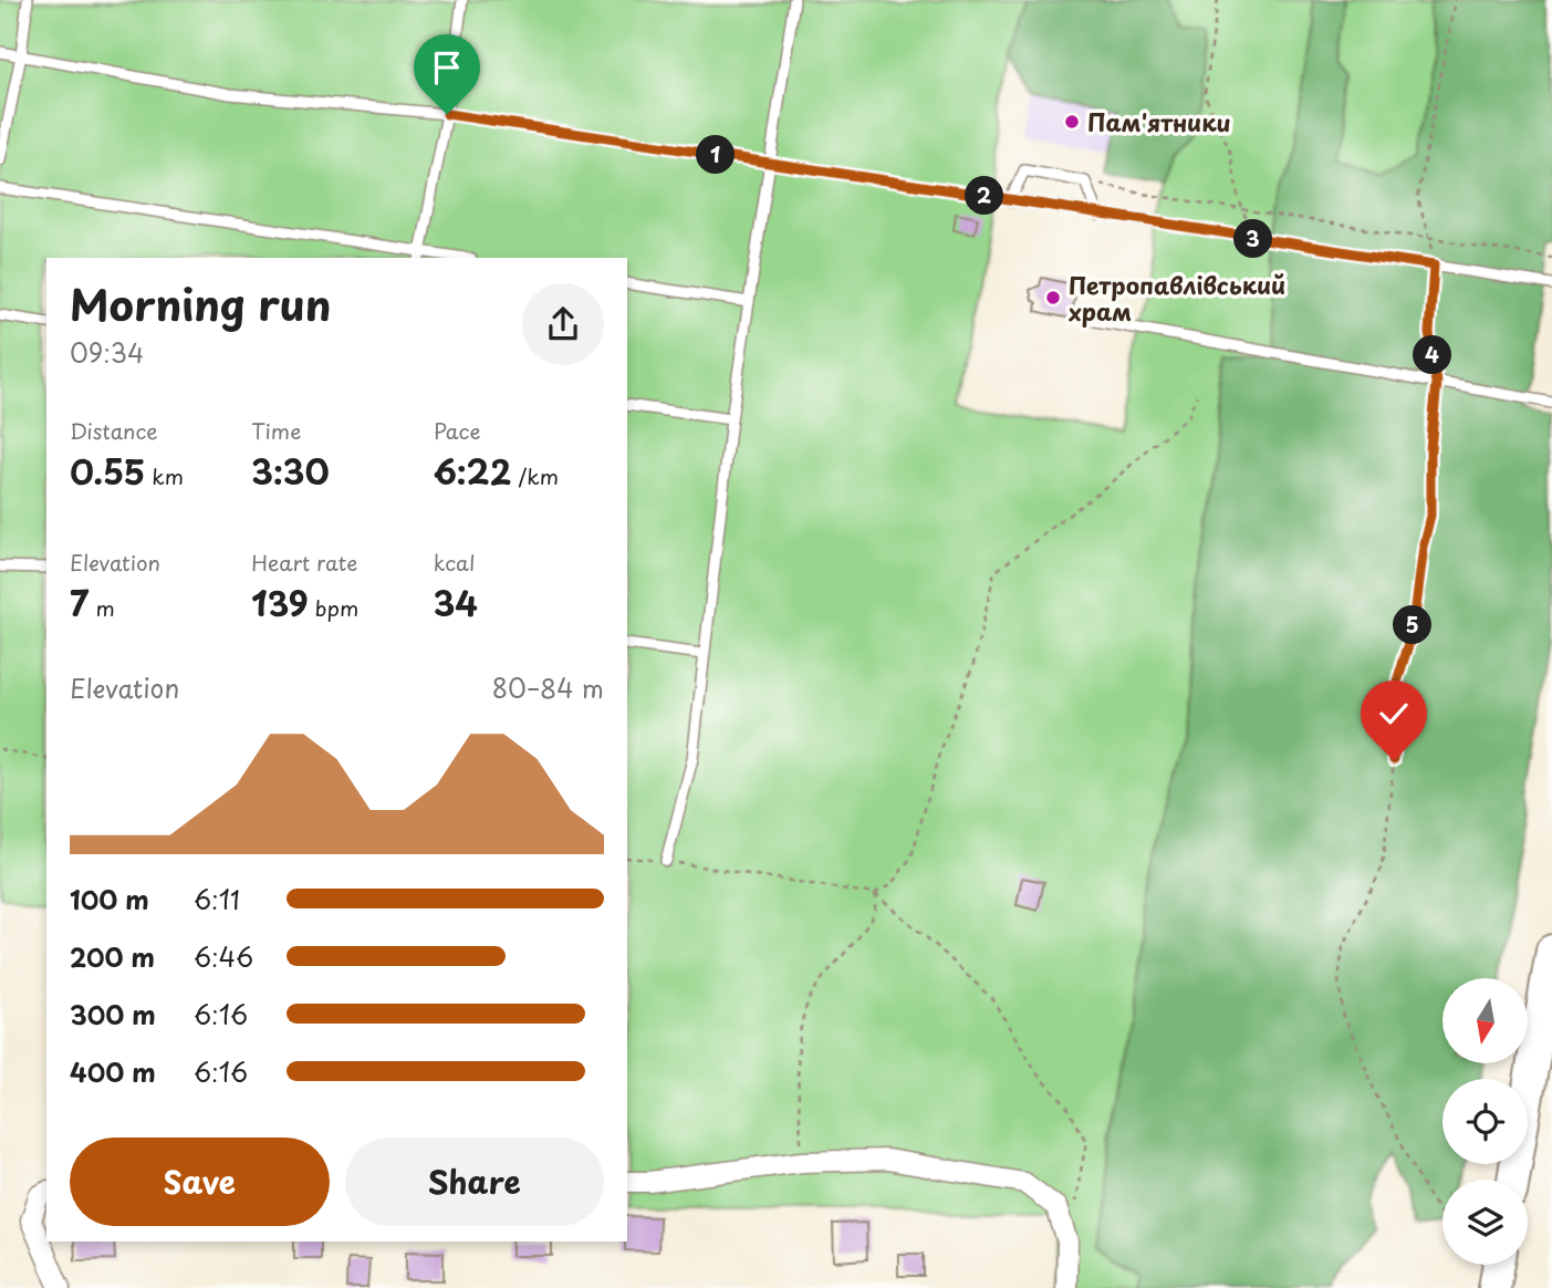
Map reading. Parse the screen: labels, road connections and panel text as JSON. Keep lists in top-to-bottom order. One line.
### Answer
{"places":["Пам'ятники","Петропавлівський храм"],"north":"bottom","page":{"pins":["1","2","3","4","5"],"heading":["Morning run","09:34"],"stats":[["Distance","0.55 km"],["Time","3:30"],["Pace","6:22 /km"],["Elevation","7 m"],["Heart rate","139 bpm"],["kcal","34"]],"chart":["Elevation","80–84 m"],"list":[{"name":"100 m","note":"6:11"},{"name":"200 m","note":"6:46"},{"name":"300 m","note":"6:16"},{"name":"400 m","note":"6:16"}],"buttons":["Save","Share"]}}
